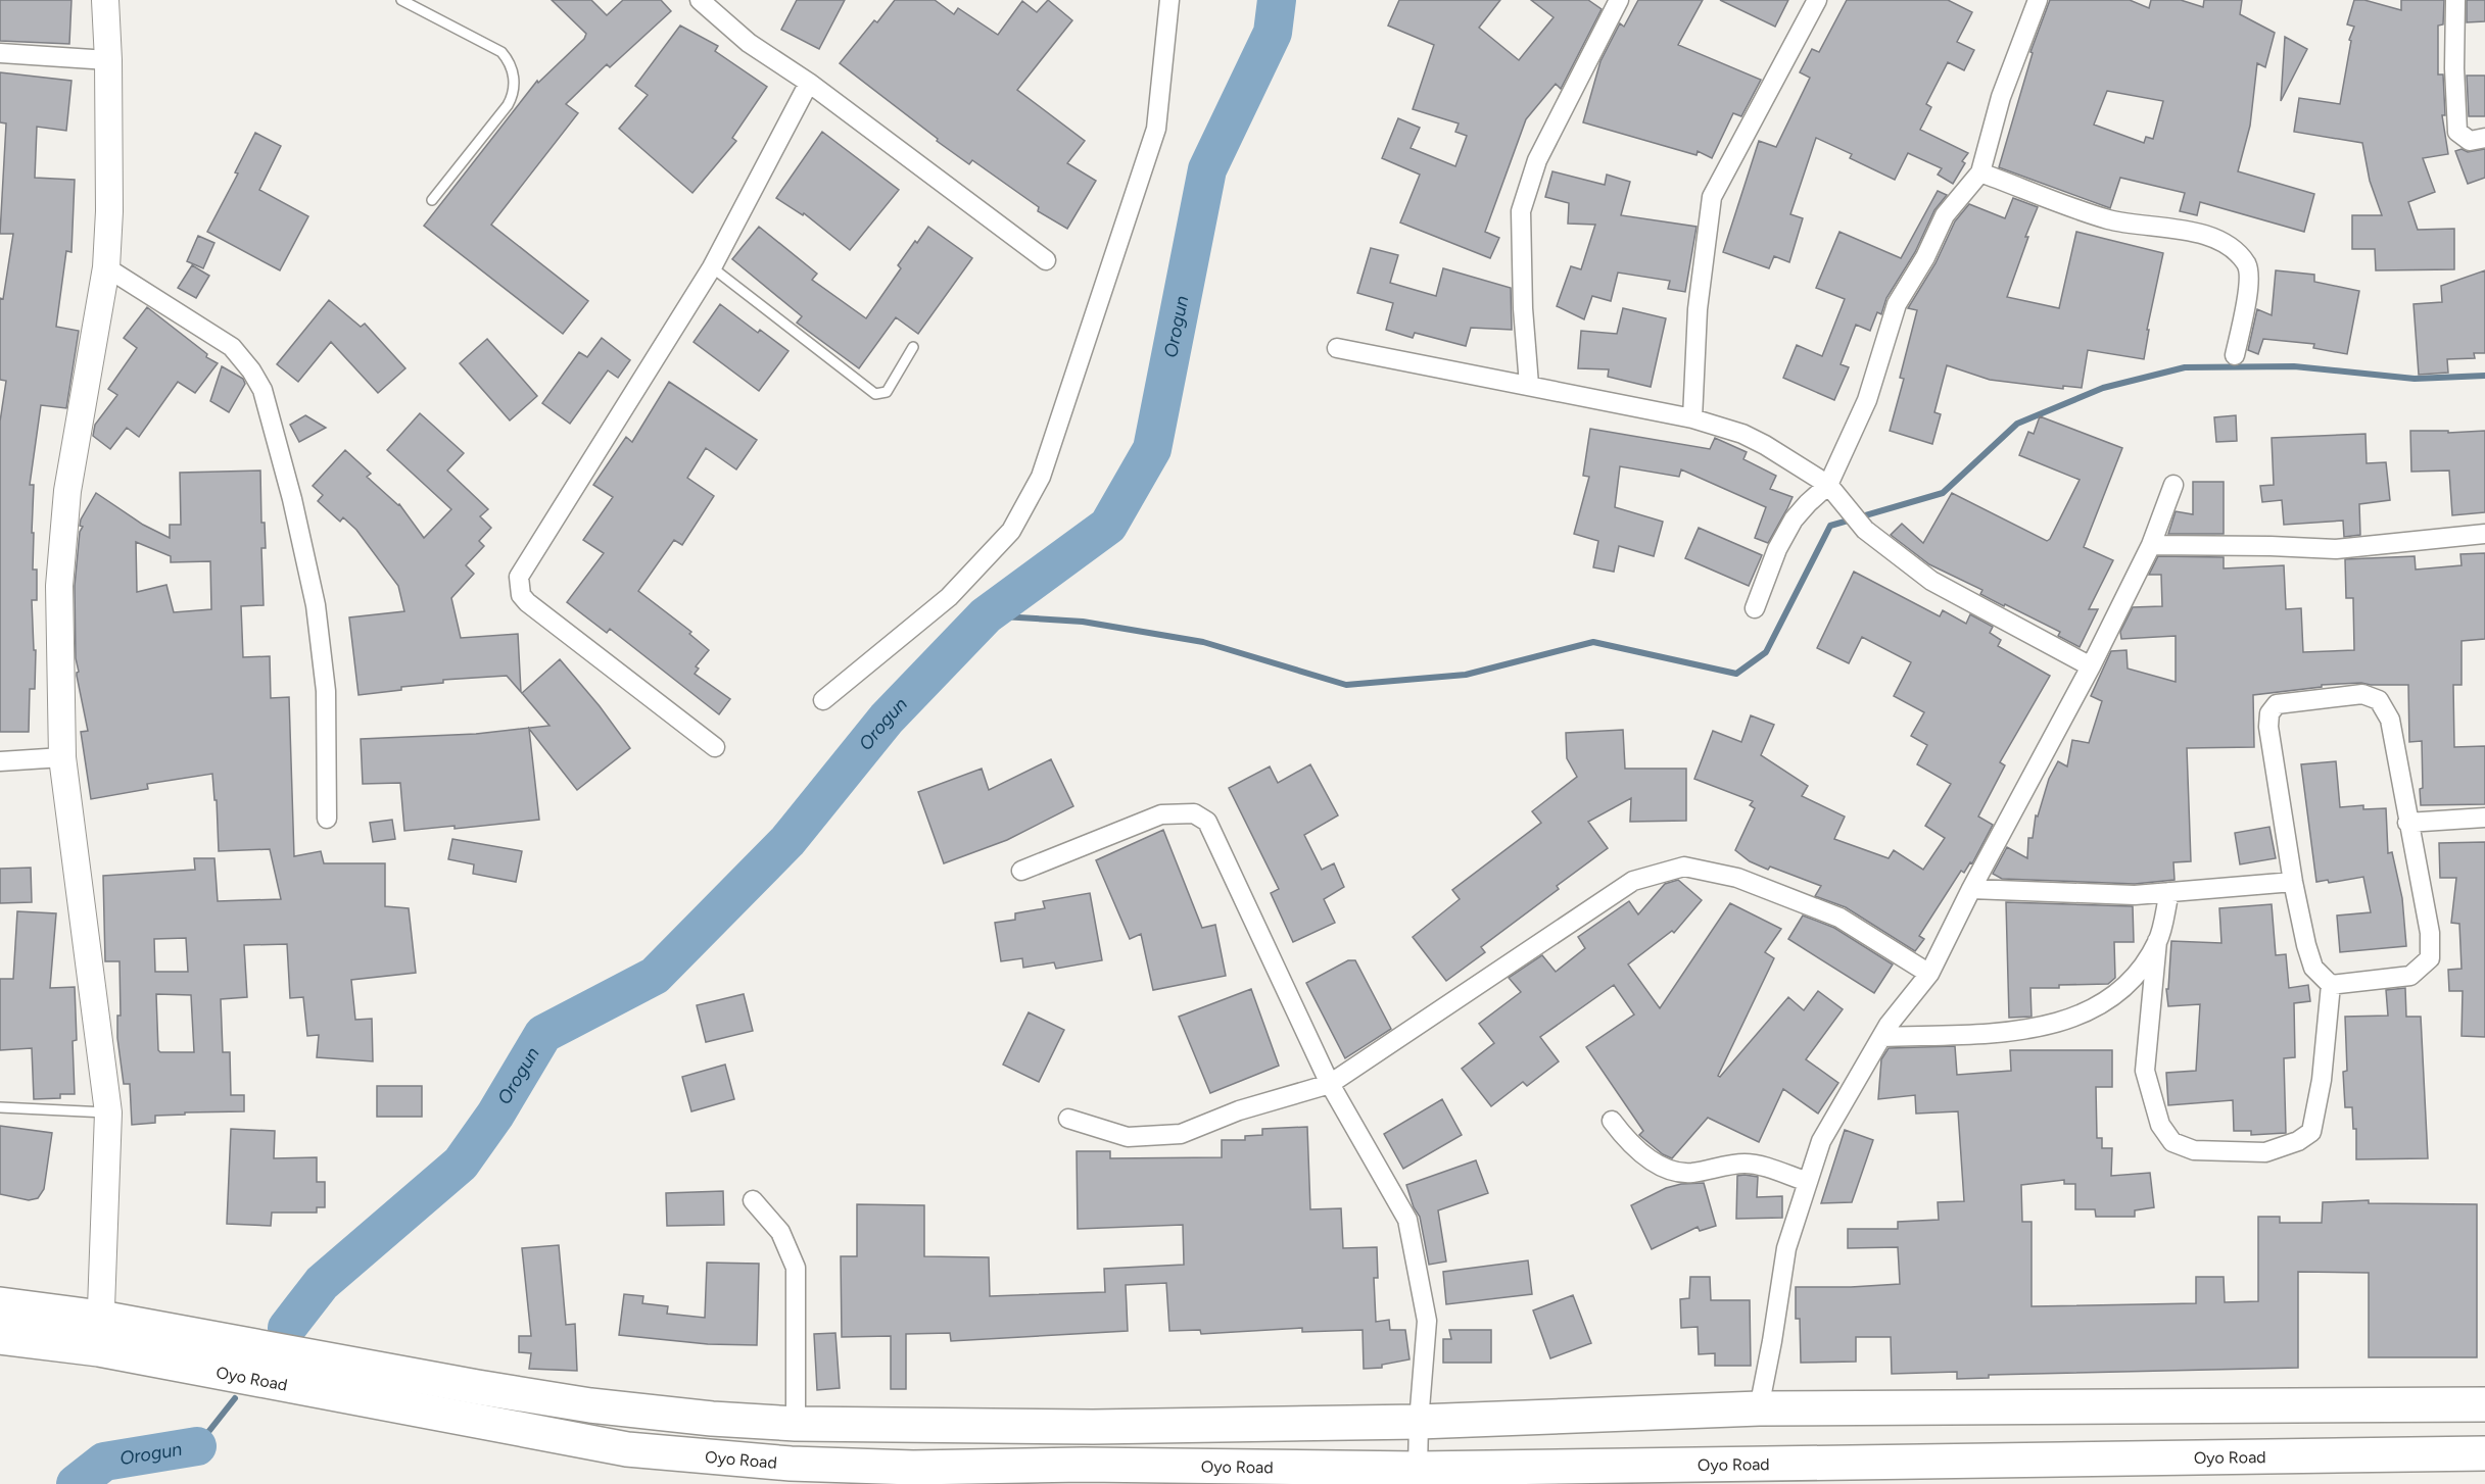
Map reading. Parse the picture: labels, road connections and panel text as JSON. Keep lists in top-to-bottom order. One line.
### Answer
{"streets":{"highway":["Oyo Road"]},"water":["Orogun"]}
